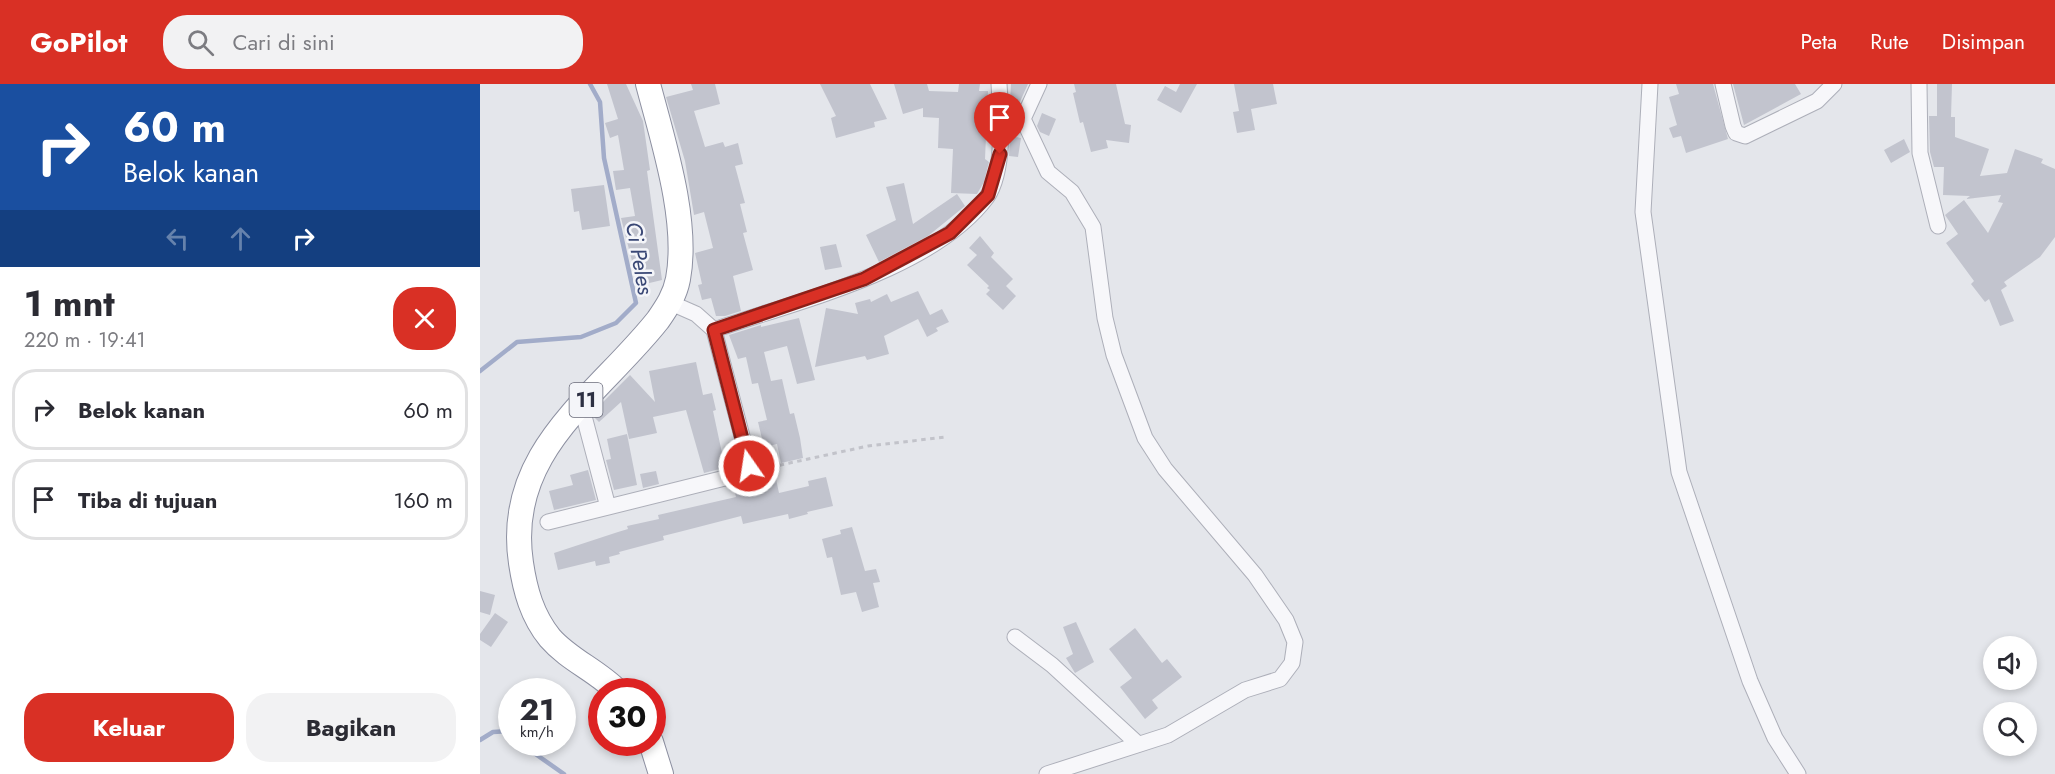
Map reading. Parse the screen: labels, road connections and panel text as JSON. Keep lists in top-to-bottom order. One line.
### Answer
{"streets":{"highway":["11"]},"water":["Ci Peles"],"page":{"header":"GoPilot","search":"Cari di sini","nav":["Peta","Rute","Disimpan"],"turn":["60 m","Belok kanan"],"heading":["1 mnt","220 m · 19:41"],"list":[{"name":"Belok kanan","value":"60 m"},{"name":"Tiba di tujuan","value":"160 m"}],"speed":"21 km/h","limit":"30","buttons":["Keluar","Bagikan"]}}
